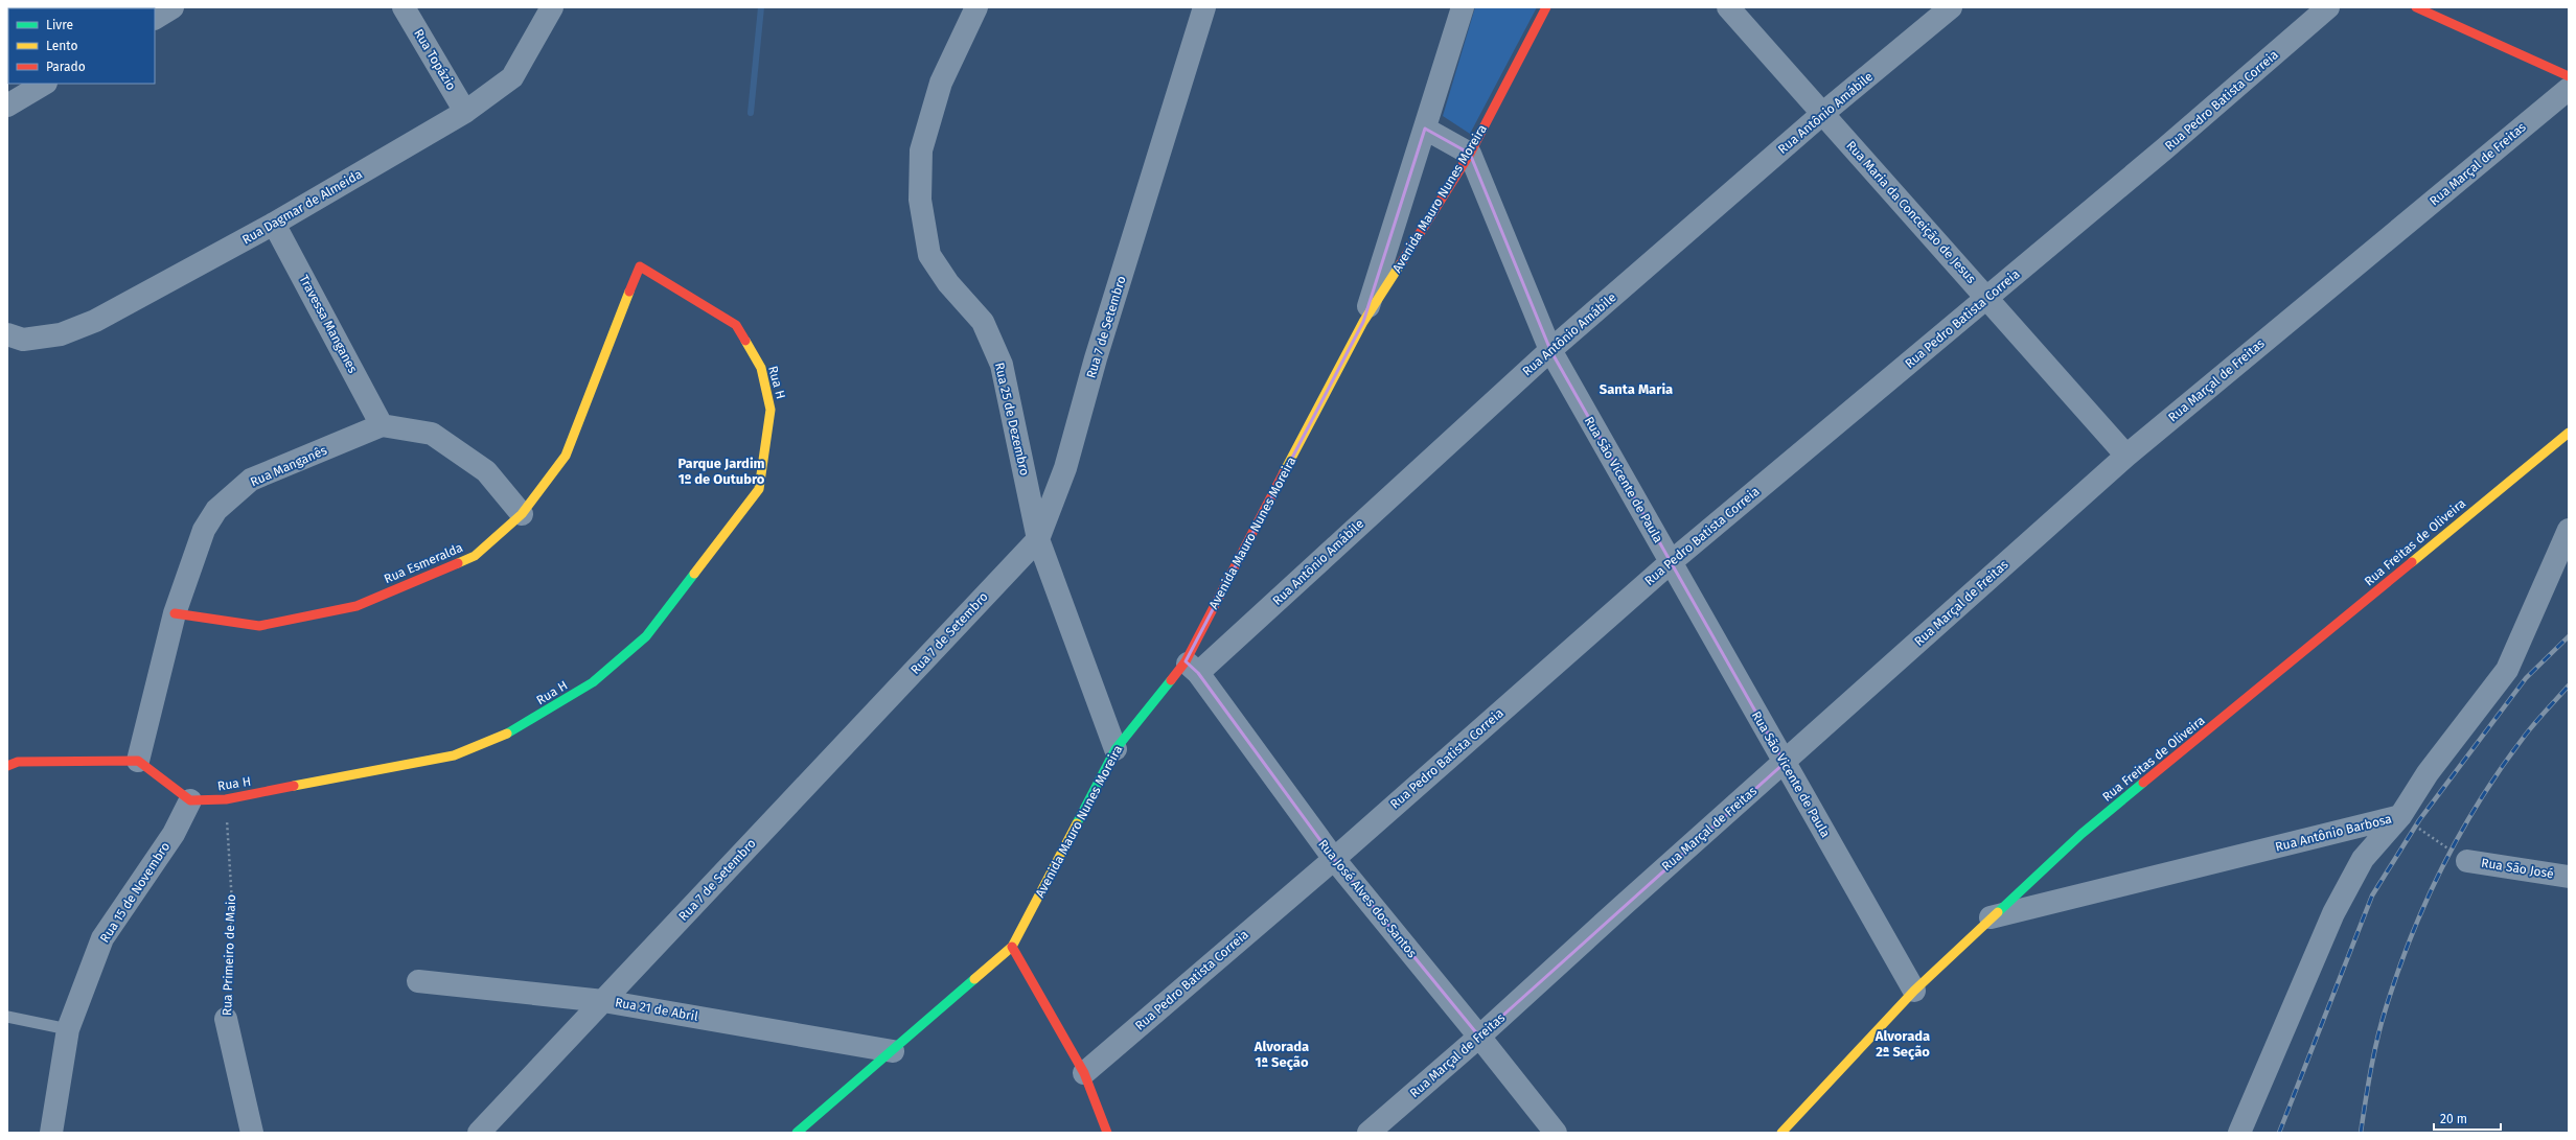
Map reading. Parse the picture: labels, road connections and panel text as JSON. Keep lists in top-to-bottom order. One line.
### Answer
{"streets":{"street":["Rua Topázio","Rua Pedro Batista Correia","Rua Antônio Amábile","Rua Marçal de Freitas","Avenida Mauro Nunes Moreira","Rua Dagmar de Almeida","Rua Maria da Conceição de Jesus","Travessa Manganes","Rua 7 de Setembro","Rua H","Rua 25 de Dezembro","Rua Manganês","Rua São Vicente de Paula","Rua Freitas de Oliveira","Rua Esmeralda","Rua Antônio Barbosa","Rua São José","Rua 15 de Novembro","Rua José Alves dos Santos","Rua Primeiro de Maio","Rua 21 de Abril"]},"crossings":[["Rua Topázio","Rua Dagmar de Almeida"],["Rua Pedro Batista Correia","Rua Maria da Conceição de Jesus"],["Rua Pedro Batista Correia","Rua São Vicente de Paula"],["Rua Pedro Batista Correia","Rua José Alves dos Santos"],["Rua Antônio Amábile","Avenida Mauro Nunes Moreira"],["Rua Antônio Amábile","Rua Maria da Conceição de Jesus"],["Rua Antônio Amábile","Rua São Vicente de Paula"],["Rua Antônio Amábile","Rua José Alves dos Santos"],["Rua Marçal de Freitas","Rua Maria da Conceição de Jesus"],["Rua Marçal de Freitas","Rua São Vicente de Paula"],["Rua Marçal de Freitas","Rua José Alves dos Santos"],["Avenida Mauro Nunes Moreira","Rua 25 de Dezembro"],["Avenida Mauro Nunes Moreira","Rua São Vicente de Paula"],["Avenida Mauro Nunes Moreira","Rua José Alves dos Santos"],["Avenida Mauro Nunes Moreira","Rua 21 de Abril"],["Rua Dagmar de Almeida","Travessa Manganes"],["Travessa Manganes","Rua Manganês"],["Rua 7 de Setembro","Rua 25 de Dezembro"],["Rua 7 de Setembro","Rua 21 de Abril"],["Rua H","Rua Esmeralda"],["Rua H","Rua 15 de Novembro"],["Rua H","Rua Primeiro de Maio"],["Rua Manganês","Rua Esmeralda"],["Rua São Vicente de Paula","Rua Freitas de Oliveira"],["Rua Freitas de Oliveira","Rua Antônio Barbosa"]],"districts":["Santa Maria","Parque Jardim 1º de Outubro","Alvorada 2ª Seção","Alvorada 1ª Seção"],"legend":["Livre","Lento","Parado"],"scale_bar":"20 m"}
